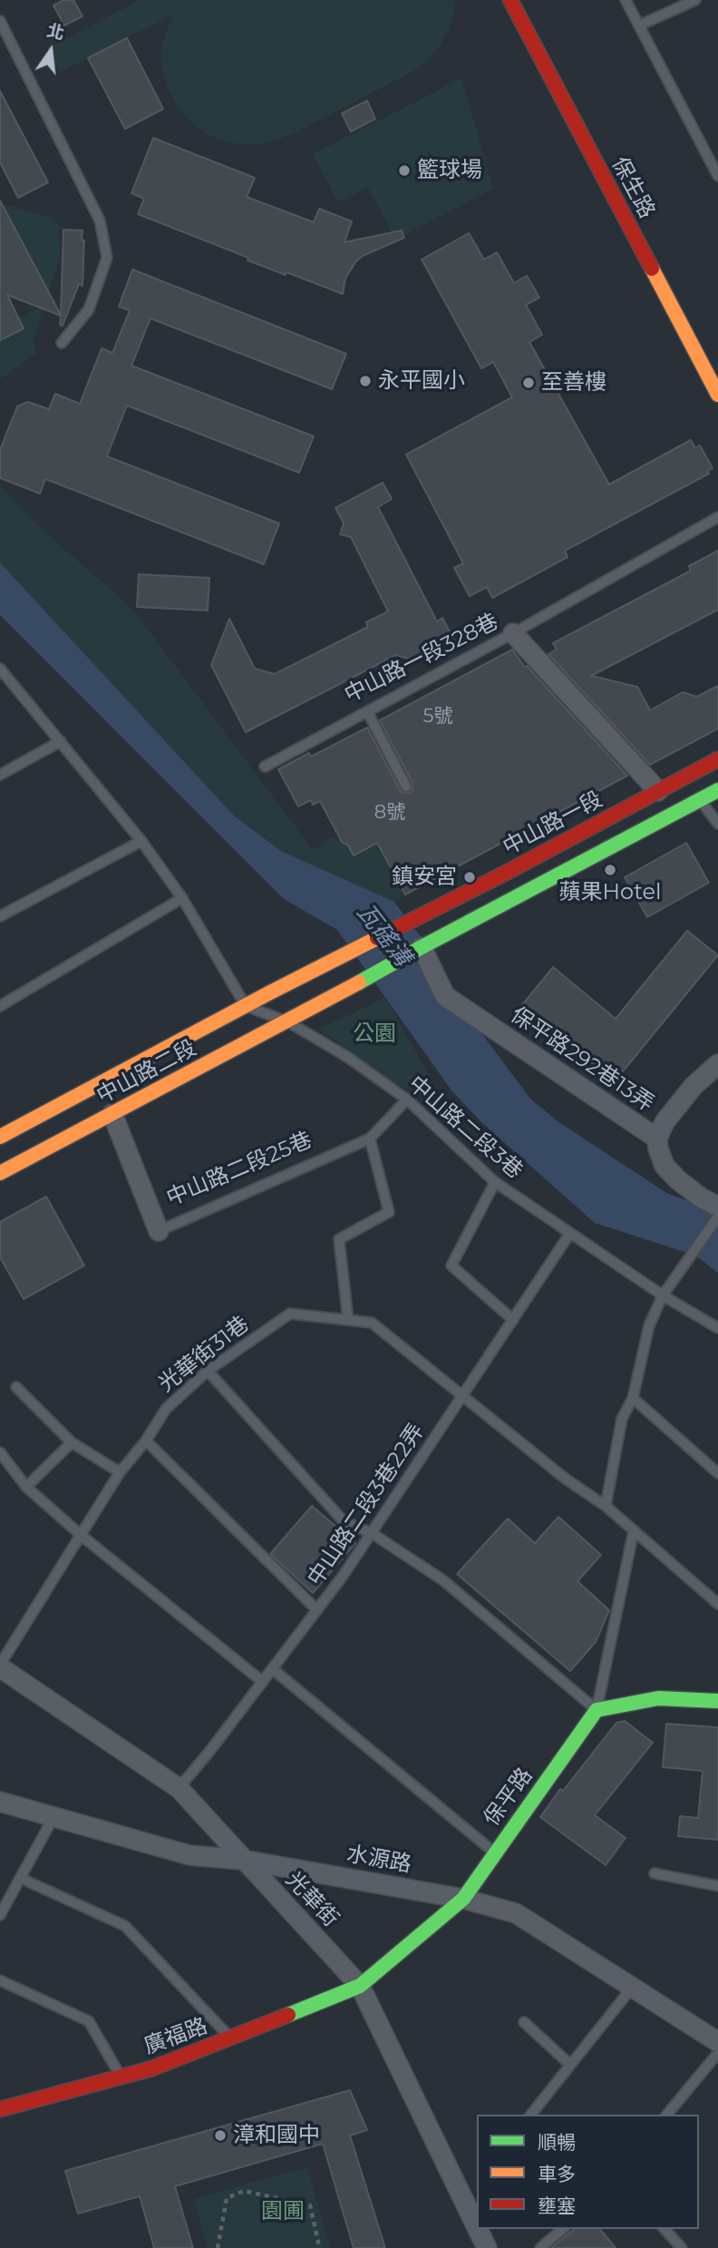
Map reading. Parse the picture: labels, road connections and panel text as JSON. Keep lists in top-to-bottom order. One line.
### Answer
{"streets":{"street":["保生路","中山路一段328巷","中山路一段","保平路292巷13弄","中山路二段","中山路二段25巷","保平路","水源路","光華街","廣福路"],"lane":["中山路二段3巷","光華街31巷","中山路二段3巷22弄"]},"crossings":[["中山路一段328巷","中山路一段"],["中山路一段","中山路二段"],["保平路292巷13弄","中山路二段"],["中山路二段","中山路二段3巷"],["中山路二段","中山路二段25巷"],["中山路二段3巷","中山路二段25巷"],["中山路二段3巷","中山路二段3巷22弄"],["光華街31巷","中山路二段3巷22弄"],["光華街31巷","光華街"],["中山路二段3巷22弄","光華街"],["保平路","水源路"],["保平路","光華街"],["保平路","廣福路"],["水源路","光華街"],["光華街","廣福路"]],"water":["瓦磘溝"],"parks":["公園","園圃"],"places":["籃球場","永平國小","至善樓","蘋果Hotel","鎮安宮","漳和國中"],"house_numbers":["5號","8號"],"legend":["順暢","車多","壅塞"],"north":"top"}
